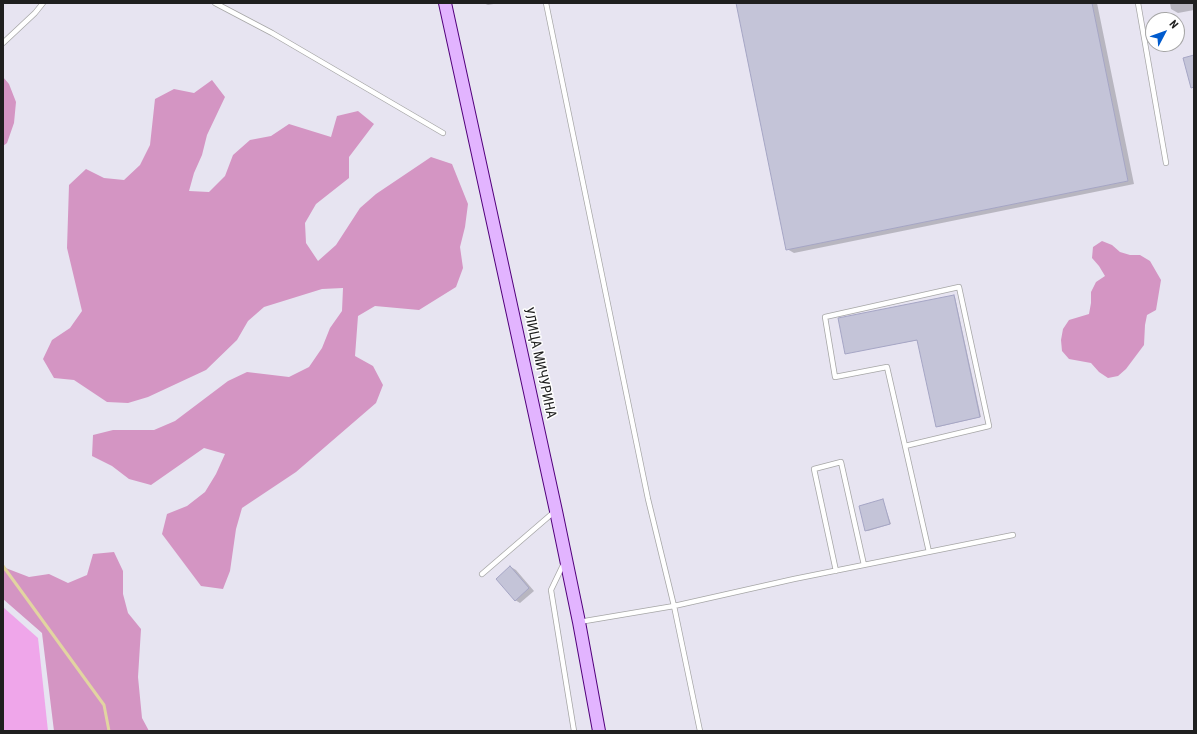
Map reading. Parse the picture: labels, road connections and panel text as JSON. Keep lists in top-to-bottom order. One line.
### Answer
{"streets":{"main road":["УЛИЦА МИЧУРИНА"]},"north":"top right"}
